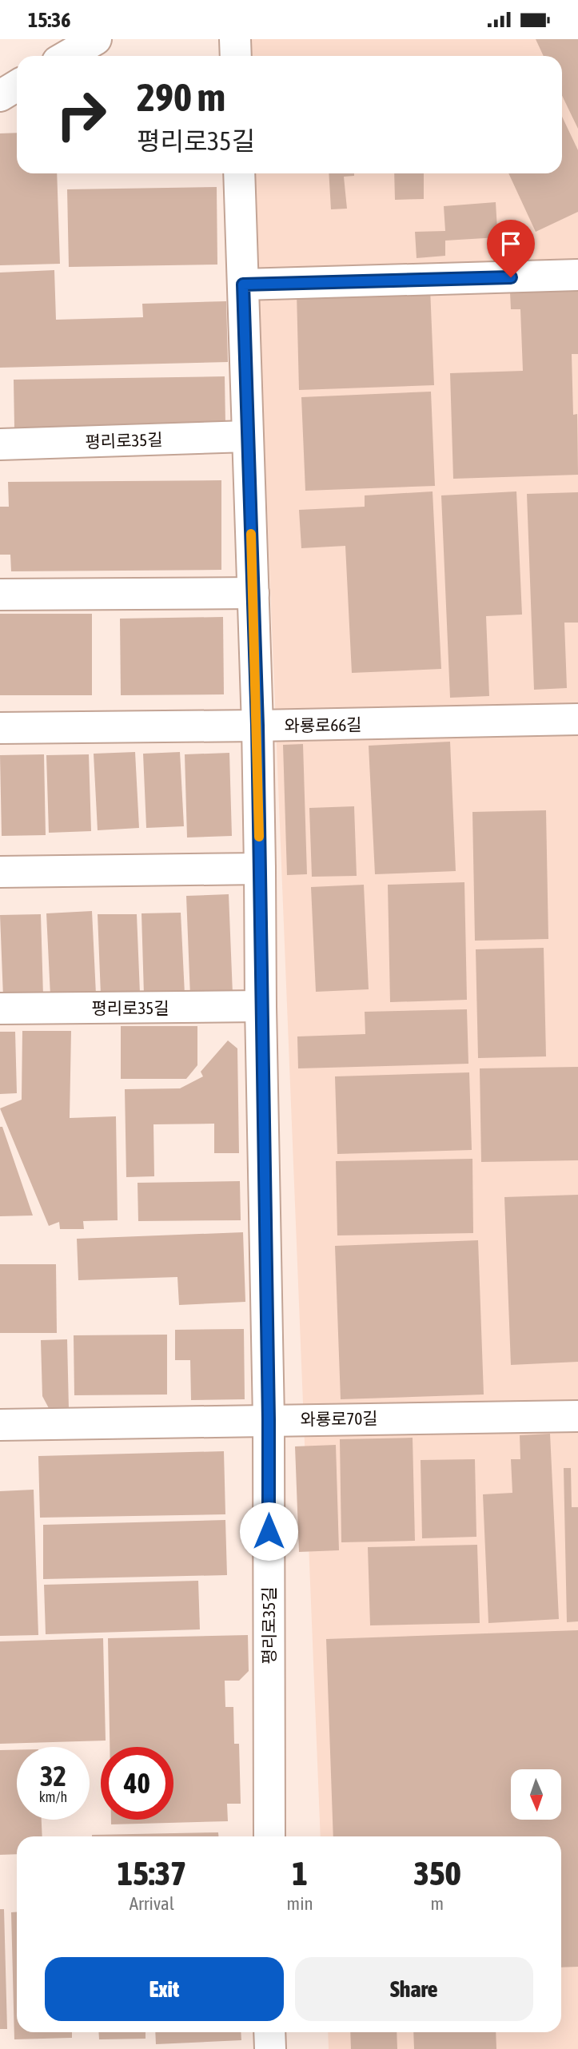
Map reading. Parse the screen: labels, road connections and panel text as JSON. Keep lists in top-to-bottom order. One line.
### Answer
{"streets":{"street":["평리로35길","와룡로66길","와룡로70길"]},"crossings":[["평리로35길","와룡로66길"],["평리로35길","와룡로70길"]],"north":"bottom","page":{"status":"15:36","turn":["290 m","평리로35길"],"speed":"32 km/h","limit":"40","eta":["15:37","Arrival","1","min","350","m"],"buttons":["Exit","Share"]}}
